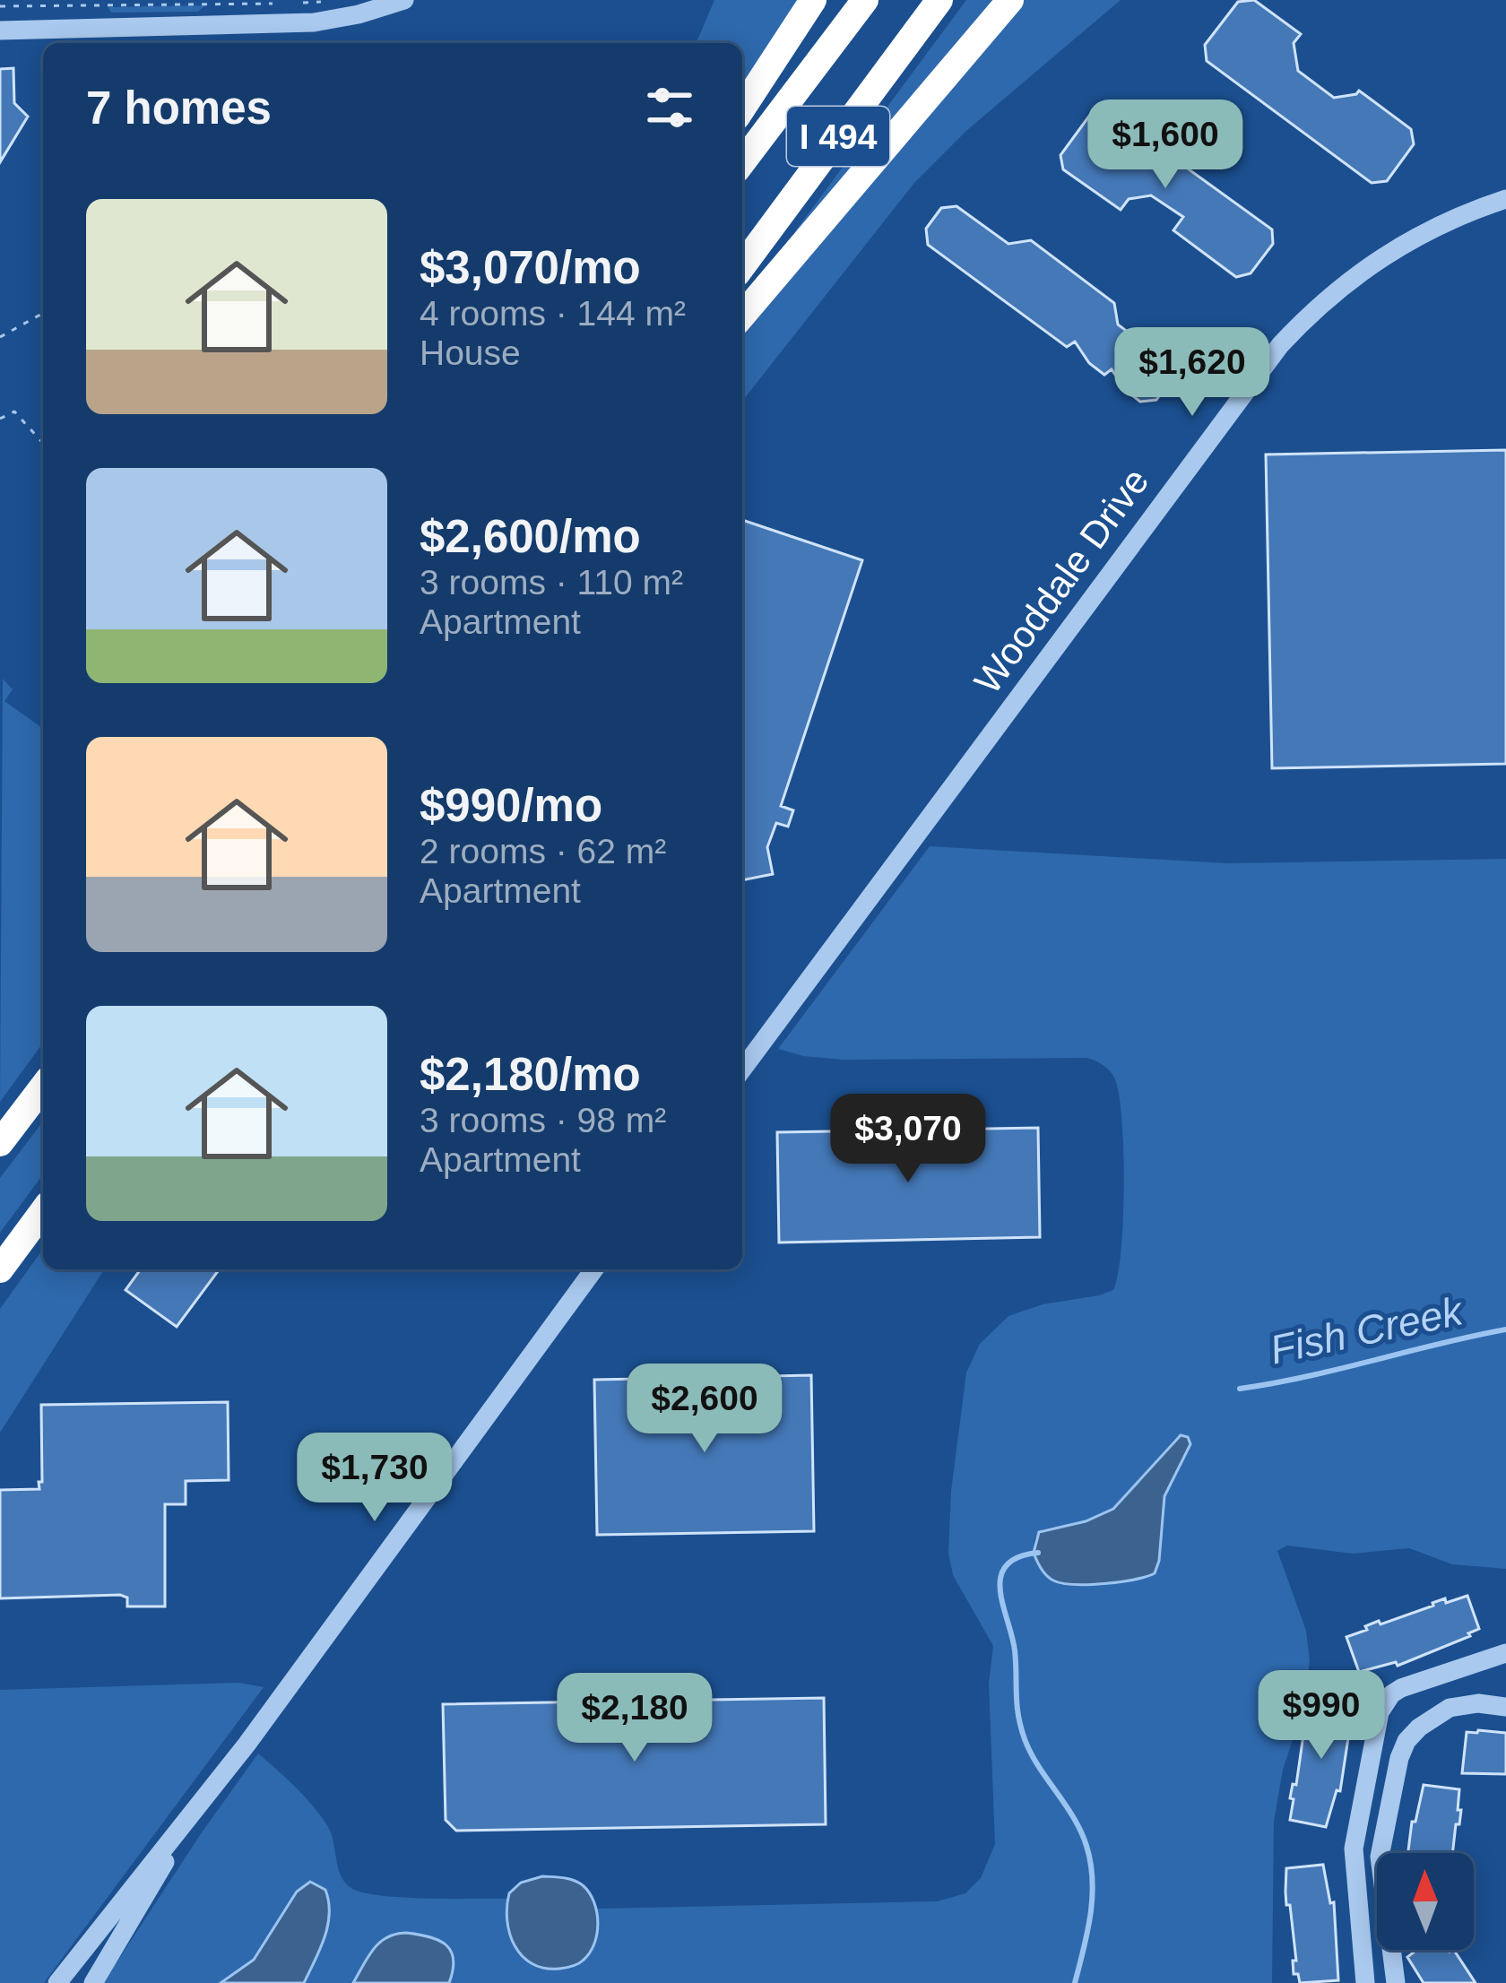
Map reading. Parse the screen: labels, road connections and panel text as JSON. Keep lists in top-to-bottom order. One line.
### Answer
{"streets":{"highway":["I 494"],"street":["Wooddale Drive"]},"water":["Fish Creek"],"north":"top","page":{"heading":"7 homes","price":["$1,600","$1,620","$3,070","$2,600","$1,730","$990","$2,180"],"list":[{"name":"$3,070/mo","note":"4 rooms · 144 m² · House"},{"name":"$2,600/mo","note":"3 rooms · 110 m² · Apartment"},{"name":"$990/mo","note":"2 rooms · 62 m² · Apartment"},{"name":"$2,180/mo","note":"3 rooms · 98 m² · Apartment"}]}}
